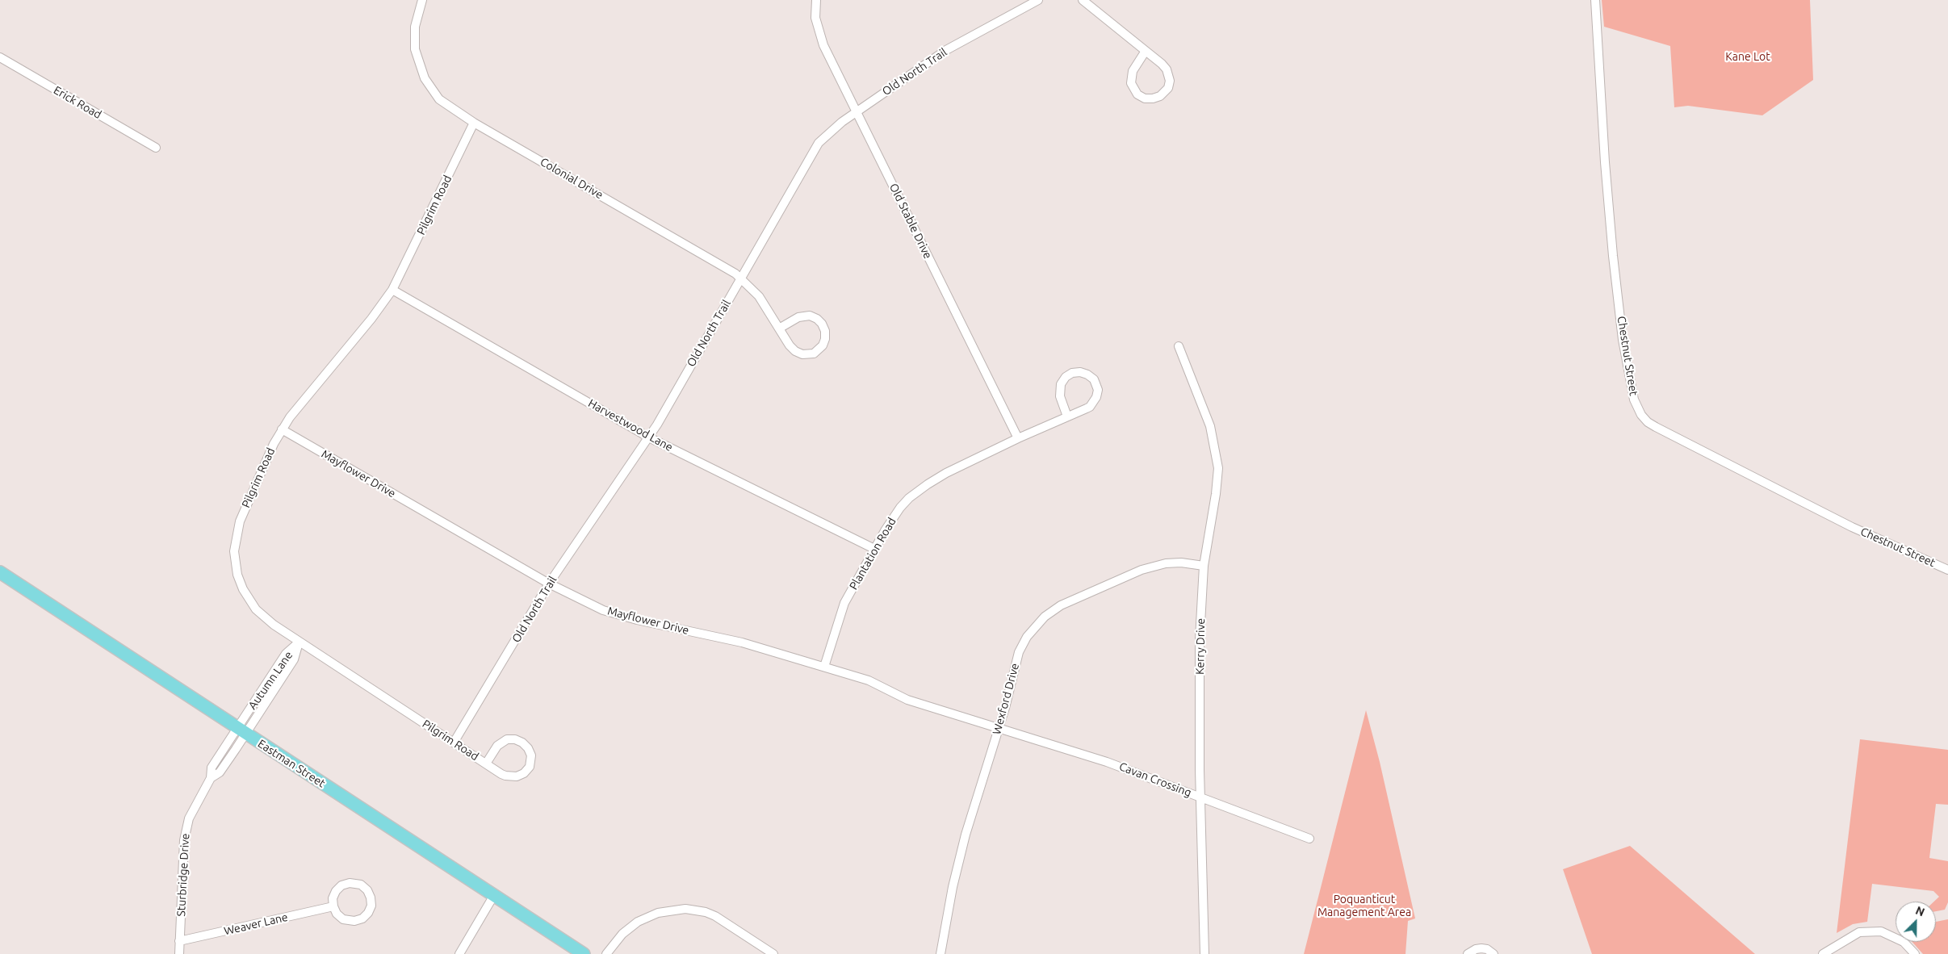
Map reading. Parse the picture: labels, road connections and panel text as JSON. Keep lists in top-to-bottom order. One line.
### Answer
{"streets":{"main road":["Eastman Street"],"street":["Old North Trail","Erick Road","Colonial Drive","Pilgrim Road","Old Stable Drive","Chestnut Street","Harvestwood Lane","Mayflower Drive","Plantation Road","Kerry Drive","Autumn Lane","Wexford Drive","Cavan Crossing","Sturbridge Drive","Weaver Lane"]},"crossings":[["Old North Trail","Colonial Drive"],["Old North Trail","Pilgrim Road"],["Old North Trail","Old Stable Drive"],["Old North Trail","Harvestwood Lane"],["Old North Trail","Mayflower Drive"],["Colonial Drive","Pilgrim Road"],["Pilgrim Road","Harvestwood Lane"],["Pilgrim Road","Mayflower Drive"],["Pilgrim Road","Autumn Lane"],["Old Stable Drive","Plantation Road"],["Harvestwood Lane","Plantation Road"],["Mayflower Drive","Plantation Road"],["Mayflower Drive","Wexford Drive"],["Mayflower Drive","Cavan Crossing"],["Kerry Drive","Wexford Drive"],["Kerry Drive","Cavan Crossing"],["Autumn Lane","Eastman Street"],["Autumn Lane","Sturbridge Drive"],["Wexford Drive","Cavan Crossing"],["Eastman Street","Sturbridge Drive"],["Sturbridge Drive","Weaver Lane"]],"parks":["Kane Lot","Poquanticut Management Area"],"north":"top right"}
